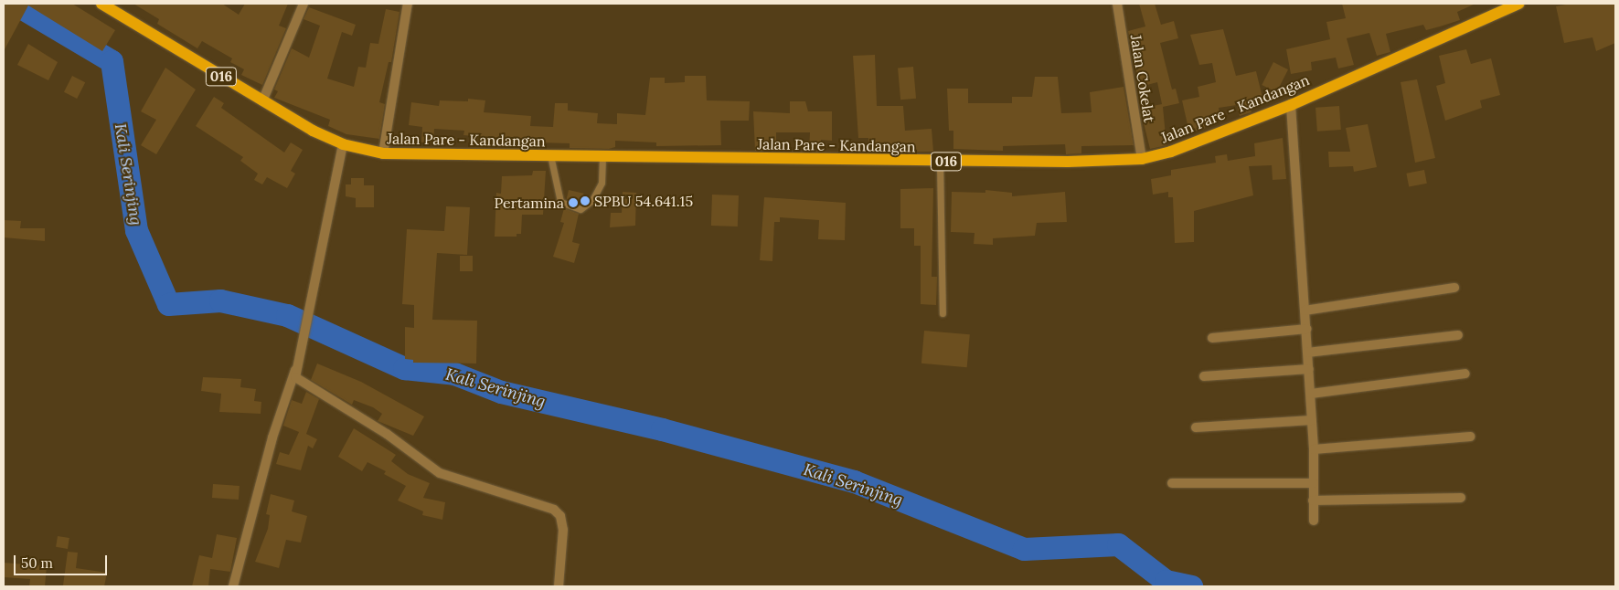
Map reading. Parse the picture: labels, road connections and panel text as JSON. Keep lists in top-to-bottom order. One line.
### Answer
{"streets":{"main road":["016","Jalan Pare - Kandangan"],"street":["Jalan Cokelat"]},"crossings":[["016","Jalan Pare - Kandangan"],["Jalan Cokelat","Jalan Pare - Kandangan"]],"water":["Kali Serinjing"],"places":["SPBU 54.641.15","Pertamina"],"scale_bar":"50 m"}
